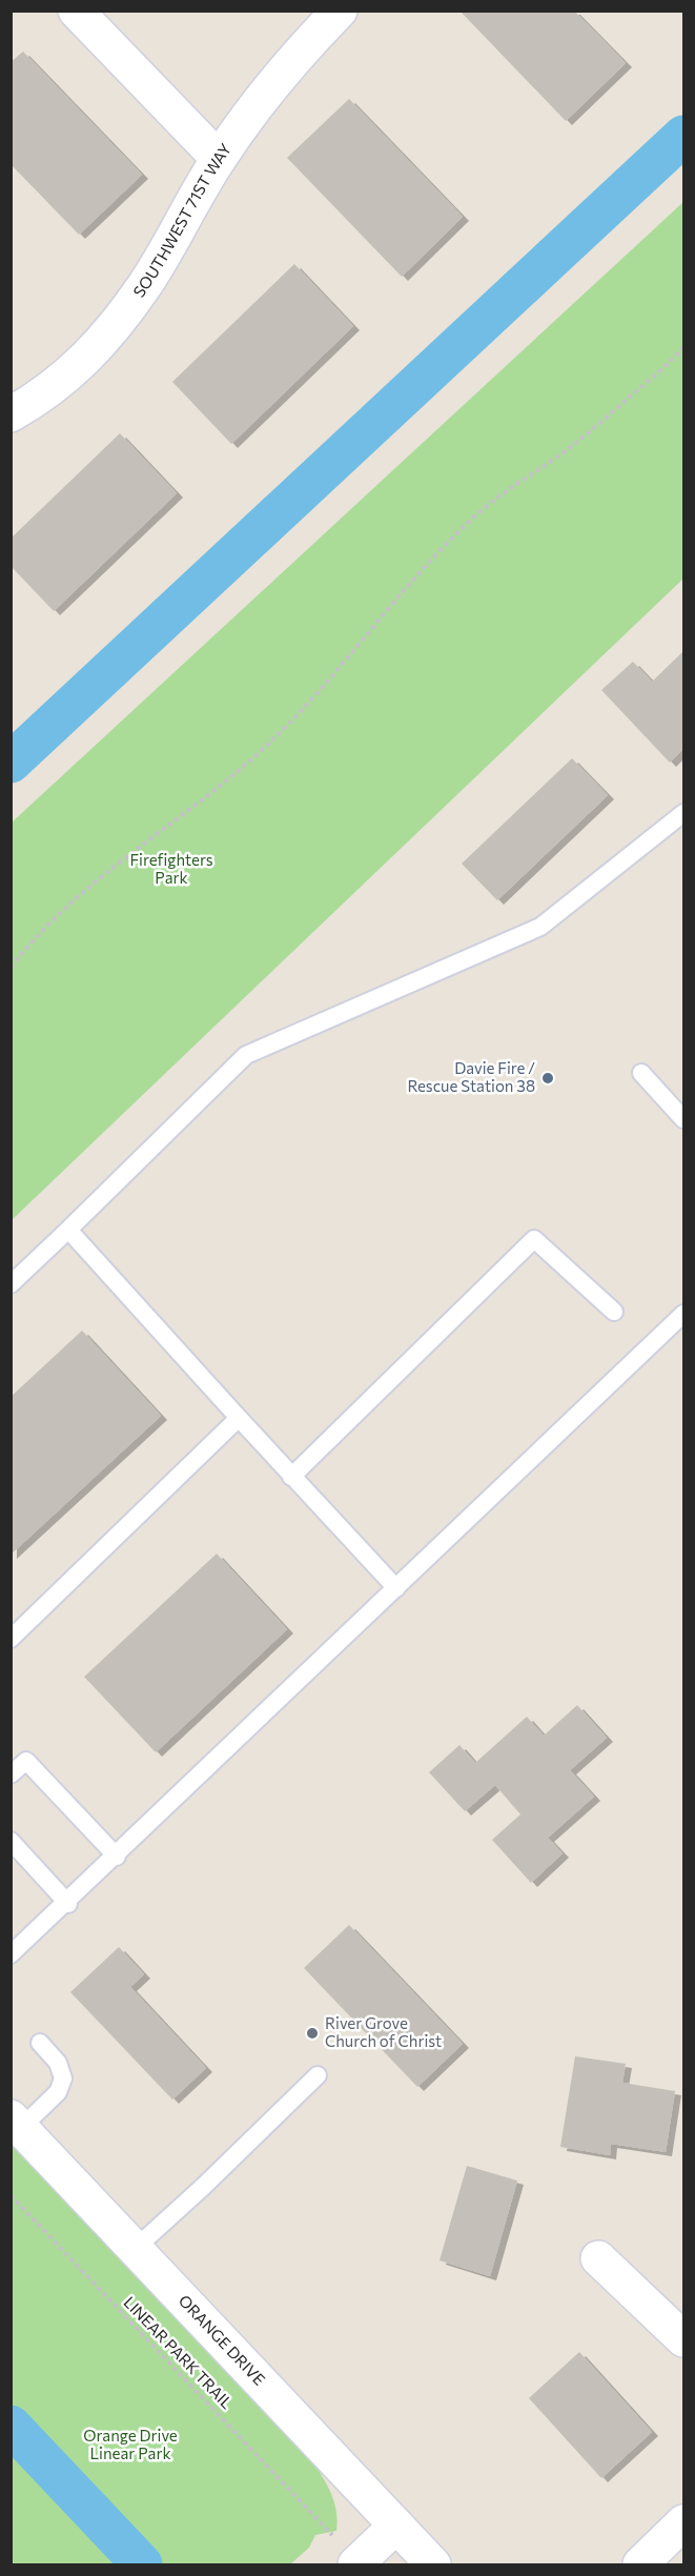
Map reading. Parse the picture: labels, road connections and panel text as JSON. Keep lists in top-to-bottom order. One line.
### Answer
{"streets":{"street":["SOUTHWEST 71ST WAY","ORANGE DRIVE"],"path":["LINEAR PARK TRAIL"]},"parks":["Firefighters Park","Orange Drive Linear Park"],"places":["Davie Fire / Rescue Station 38","River Grove Church of Christ"]}
